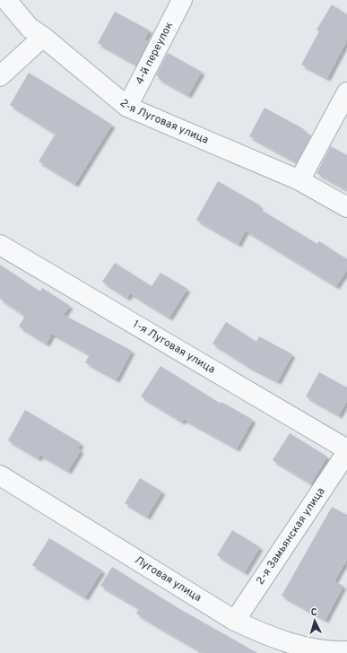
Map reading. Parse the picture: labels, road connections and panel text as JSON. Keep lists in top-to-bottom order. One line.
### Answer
{"streets":{"street":["4-й переулок","2-я Луговая улица","1-я Луговая улица","2-я Замьянская улица","Луговая улица"]},"crossings":[["4-й переулок","2-я Луговая улица"],["1-я Луговая улица","2-я Замьянская улица"],["2-я Замьянская улица","Луговая улица"]],"north":"top"}
